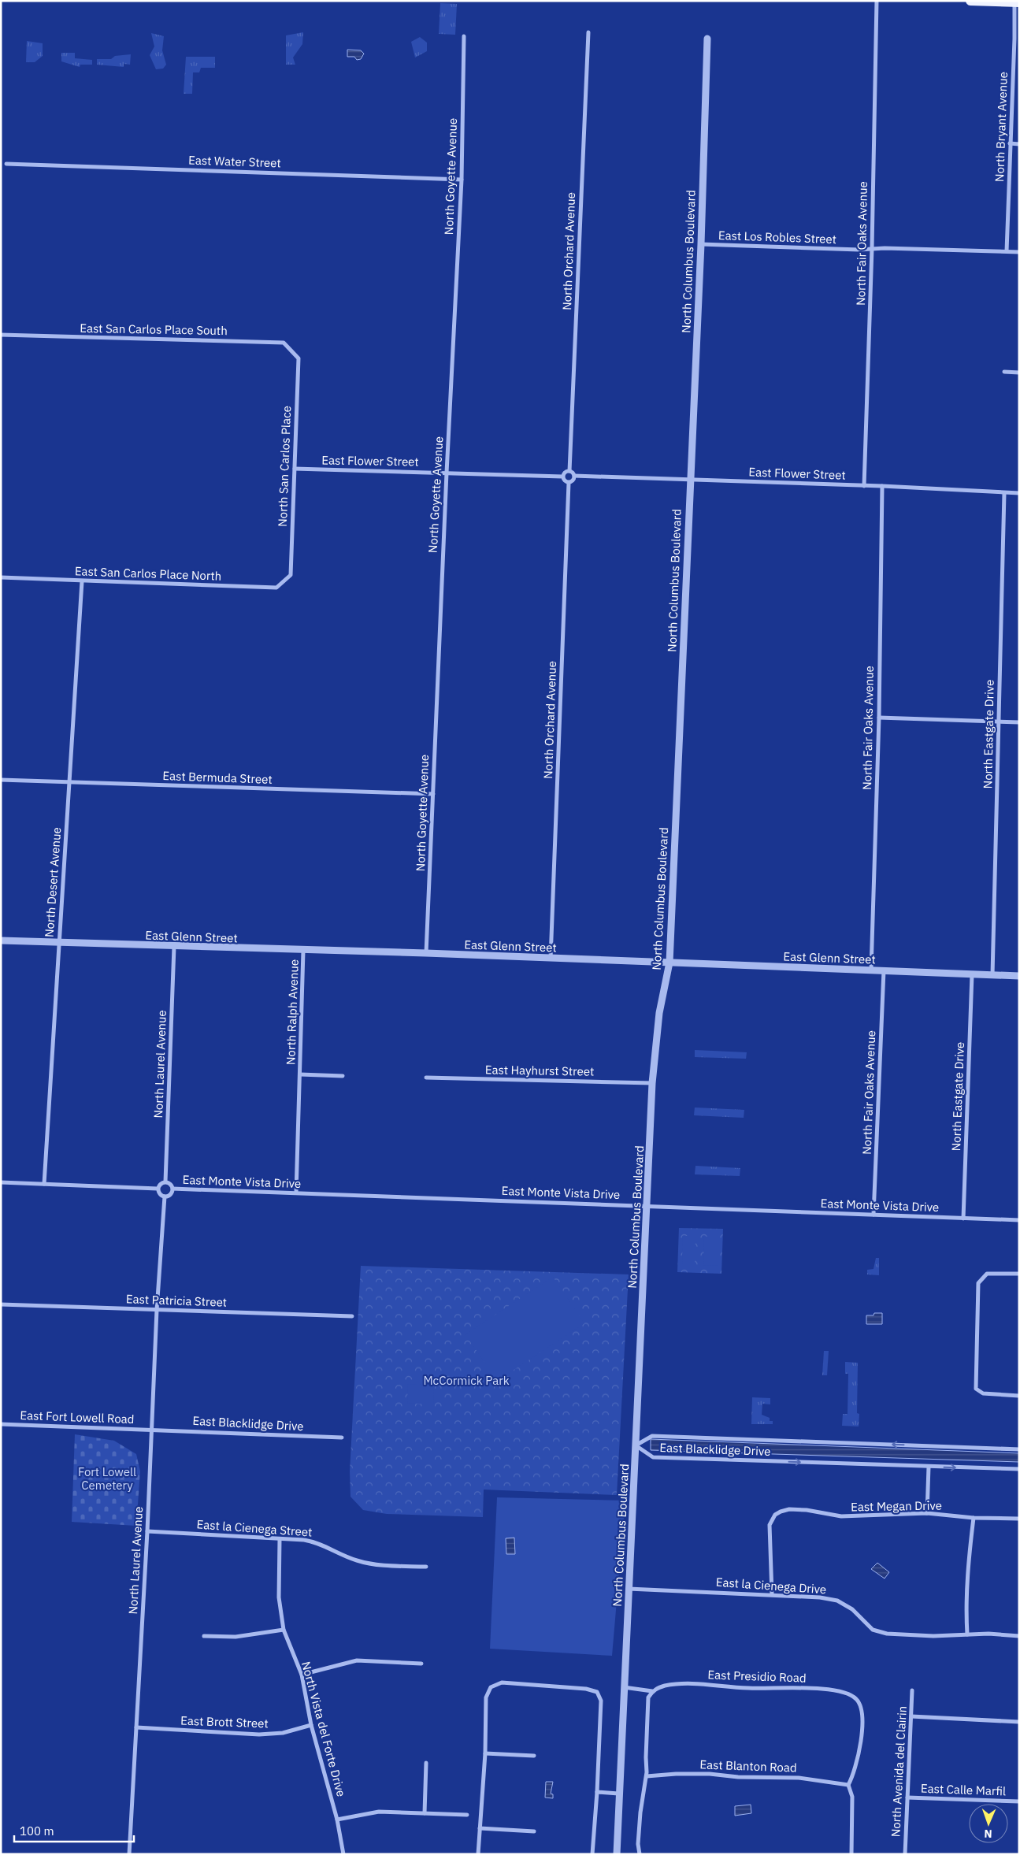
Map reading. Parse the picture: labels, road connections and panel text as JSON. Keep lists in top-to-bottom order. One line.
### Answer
{"streets":{"street":["North Bryant Avenue","East Water Street","North Goyette Avenue","East Los Robles Street","North Fair Oaks Avenue","North Orchard Avenue","North Columbus Boulevard","East San Carlos Place South","East Flower Street","North San Carlos Place","East San Carlos Place North","North Eastgate Drive","East Bermuda Street","North Desert Avenue","East Glenn Street","North Ralph Avenue","North Laurel Avenue","East Hayhurst Street","East Monte Vista Drive","East Patricia Street","East Fort Lowell Road","East Blacklidge Drive","East Megan Drive","East la Cienega Street","East la Cienega Drive","East Presidio Road","East Brott Street","North Vista del Forte Drive","East Blanton Road","North Avenida del Clairin","East Calle Marfil"]},"crossings":[["North Bryant Avenue","East Los Robles Street"],["East Water Street","North Goyette Avenue"],["North Goyette Avenue","East Flower Street"],["North Goyette Avenue","East Bermuda Street"],["North Goyette Avenue","East Glenn Street"],["East Los Robles Street","North Fair Oaks Avenue"],["East Los Robles Street","North Columbus Boulevard"],["North Fair Oaks Avenue","East Flower Street"],["North Fair Oaks Avenue","East Glenn Street"],["North Fair Oaks Avenue","East Monte Vista Drive"],["North Orchard Avenue","East Flower Street"],["North Orchard Avenue","East Glenn Street"],["North Columbus Boulevard","East Flower Street"],["North Columbus Boulevard","East Glenn Street"],["North Columbus Boulevard","East Hayhurst Street"],["North Columbus Boulevard","East Monte Vista Drive"],["North Columbus Boulevard","East Blacklidge Drive"],["North Columbus Boulevard","East la Cienega Drive"],["East San Carlos Place South","North San Carlos Place"],["East Flower Street","North San Carlos Place"],["East Flower Street","North Eastgate Drive"],["North San Carlos Place","East San Carlos Place North"],["East San Carlos Place North","North Desert Avenue"],["North Eastgate Drive","East Glenn Street"],["North Eastgate Drive","East Monte Vista Drive"],["East Bermuda Street","North Desert Avenue"],["North Desert Avenue","East Glenn Street"],["East Glenn Street","North Ralph Avenue"],["East Glenn Street","North Laurel Avenue"],["North Ralph Avenue","East Monte Vista Drive"],["North Laurel Avenue","East Monte Vista Drive"],["North Laurel Avenue","East Patricia Street"],["North Laurel Avenue","East Fort Lowell Road"],["North Laurel Avenue","East Blacklidge Drive"],["North Laurel Avenue","East la Cienega Street"],["North Laurel Avenue","East Brott Street"],["East Fort Lowell Road","East Blacklidge Drive"],["East Megan Drive","East la Cienega Drive"],["East la Cienega Street","North Vista del Forte Drive"],["East Presidio Road","East Blanton Road"],["East Brott Street","North Vista del Forte Drive"],["North Avenida del Clairin","East Calle Marfil"]],"parks":["McCormick Park","Fort Lowell Cemetery"],"scale_bar":"100 m","north":"bottom"}
